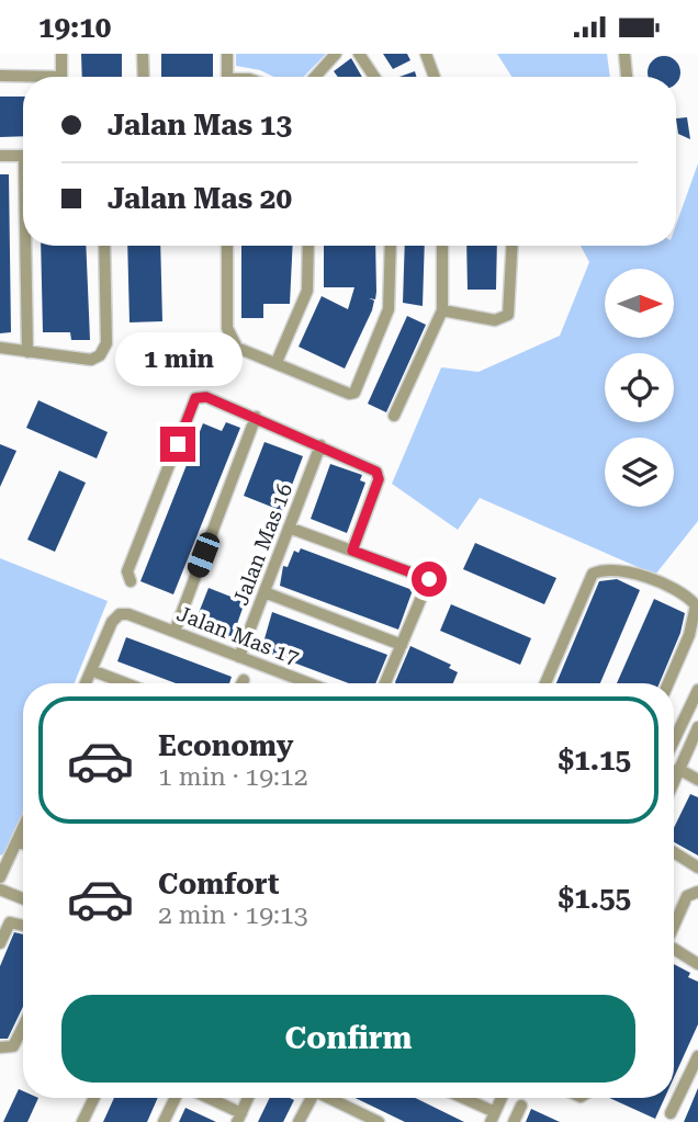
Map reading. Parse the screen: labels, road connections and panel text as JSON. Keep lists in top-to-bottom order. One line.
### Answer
{"streets":{"street":["Jalan Mas 16","Jalan Mas 17"]},"crossings":[["Jalan Mas 16","Jalan Mas 17"]],"north":"right","page":{"status":"19:10","banner":["Jalan Mas 13","Jalan Mas 20"],"bubble":"1 min","list":[{"name":"Economy","note":"1 min · 19:12","value":"$1.15"},{"name":"Comfort","note":"2 min · 19:13","value":"$1.55"}],"buttons":"Confirm"}}
